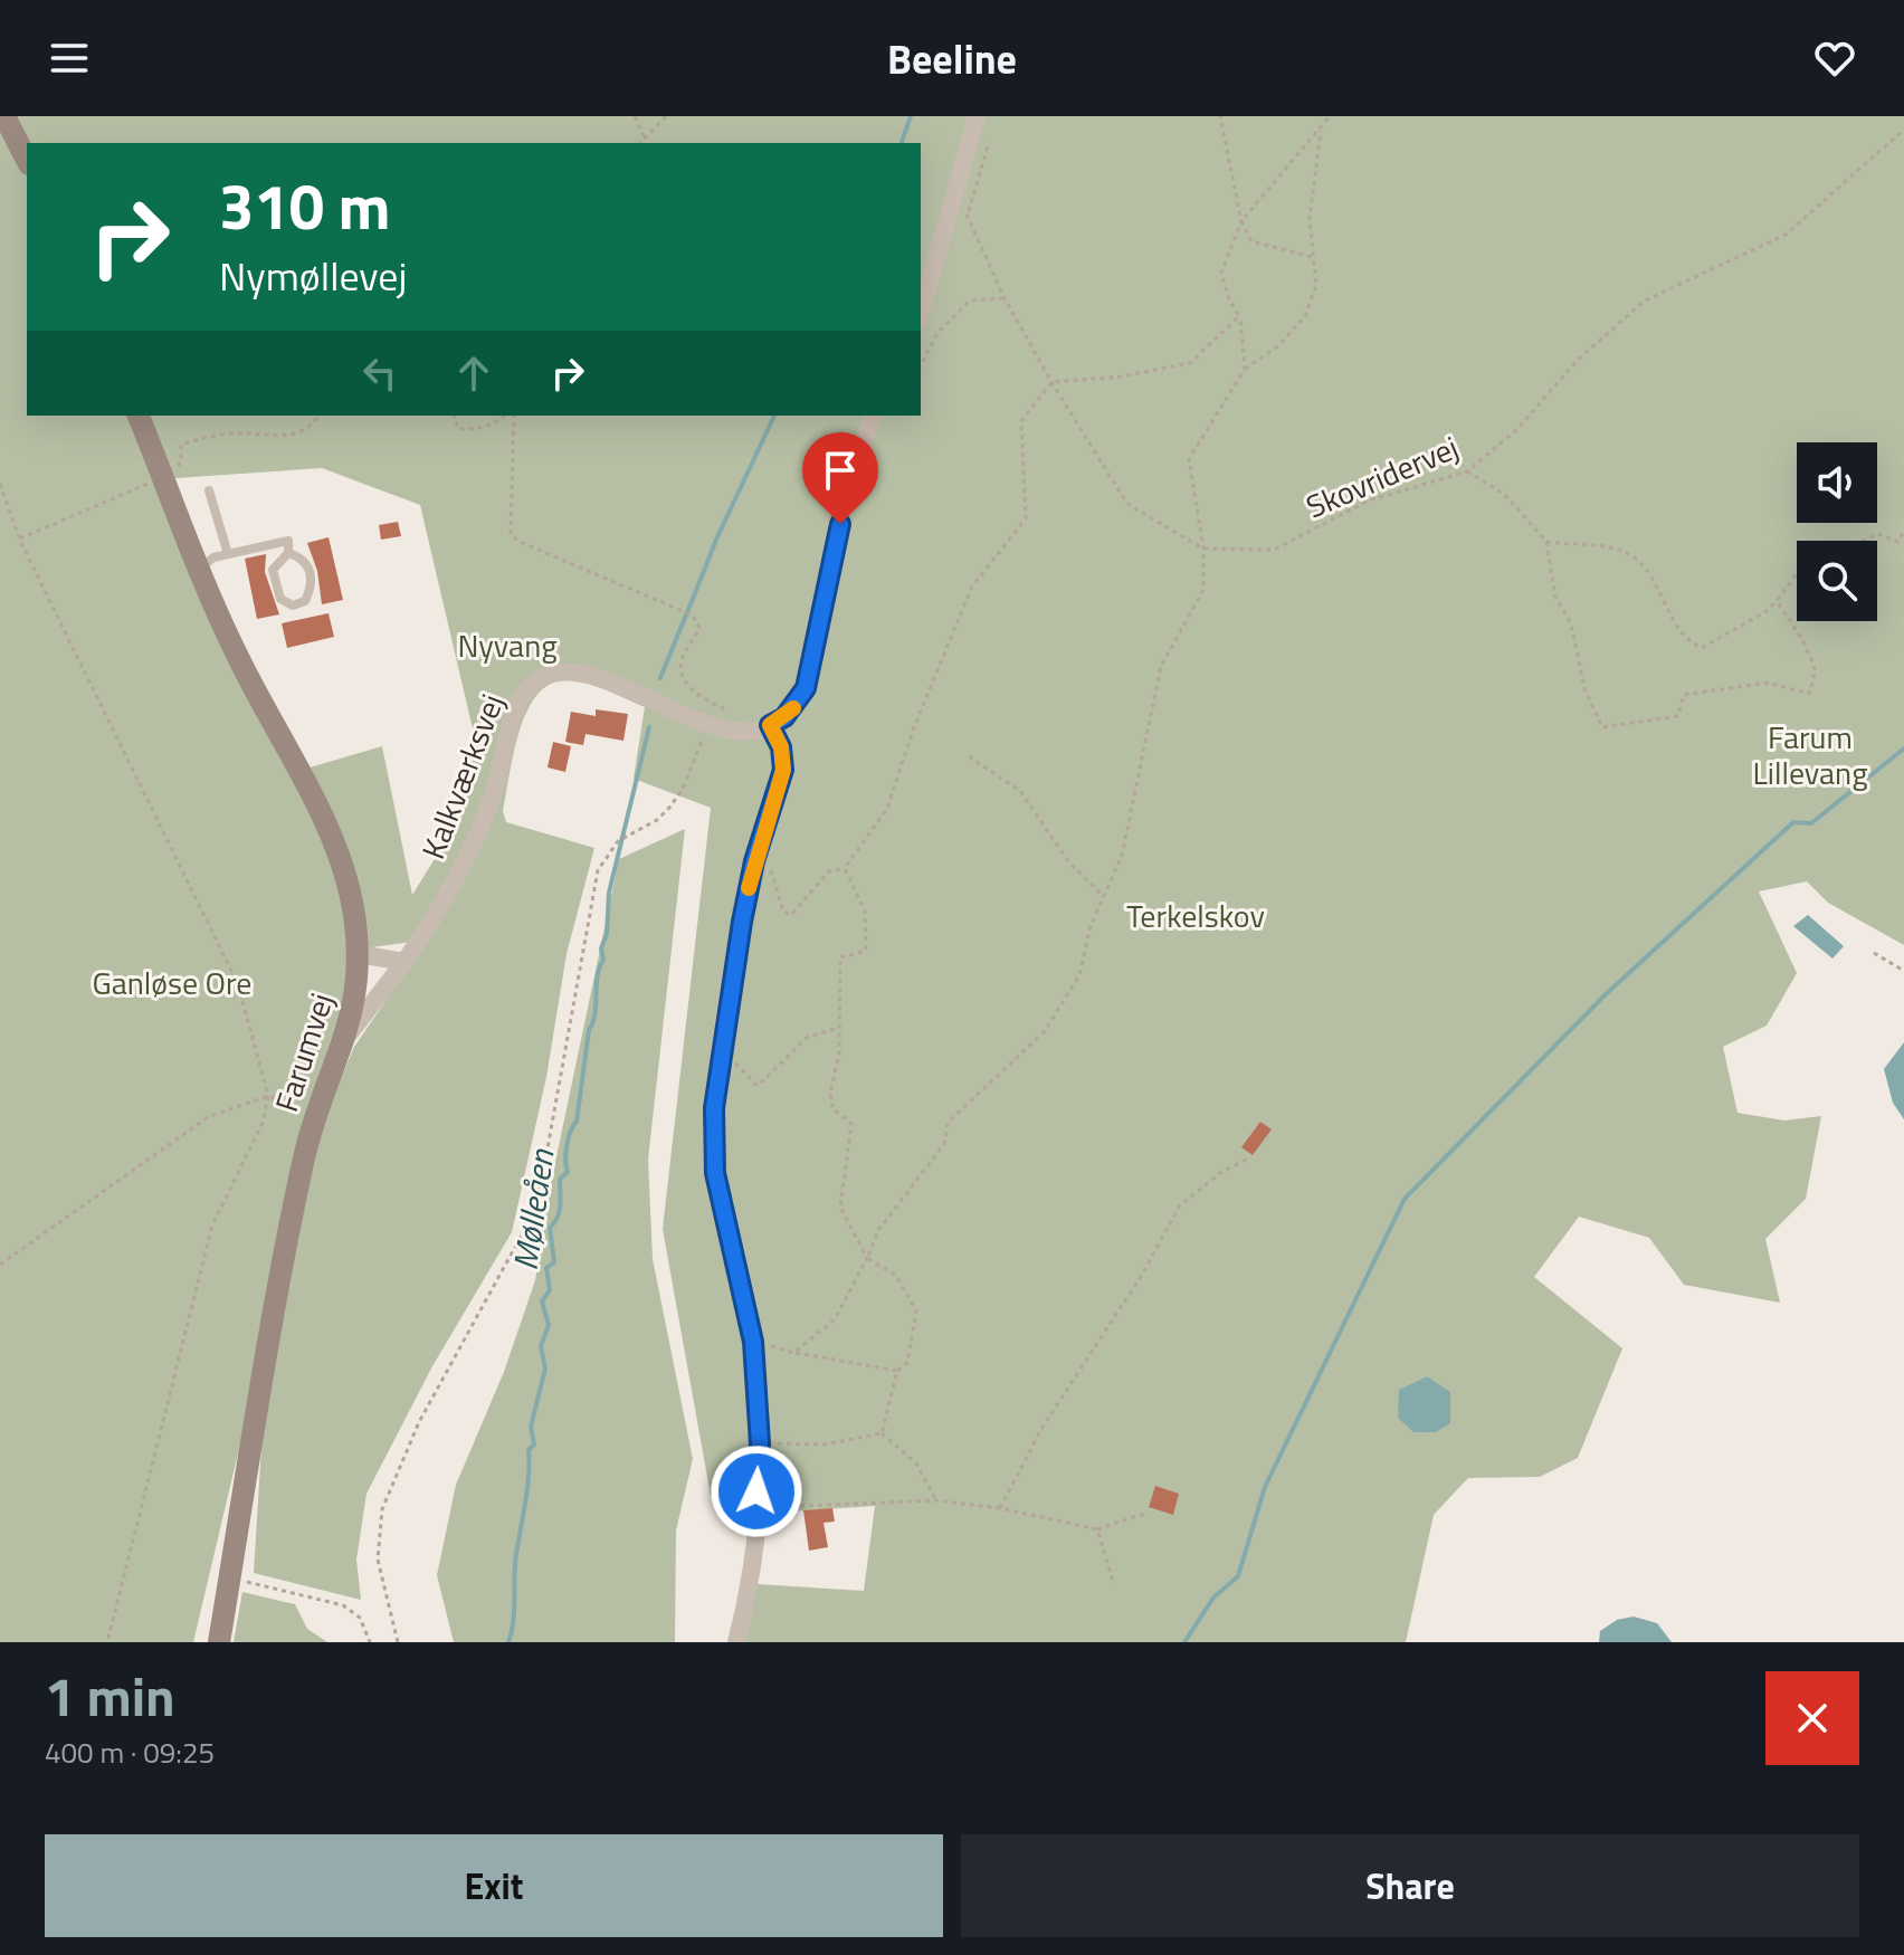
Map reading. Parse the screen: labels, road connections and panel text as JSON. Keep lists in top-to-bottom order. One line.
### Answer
{"streets":{"street":["Kalkværksvej","Farumvej"],"path":["Skovridervej"]},"crossings":[["Kalkværksvej","Farumvej"]],"water":["Mølleåen"],"parks":["Nyvang","Farum Lillevang","Terkelskov","Ganløse Ore"],"page":{"header":"Beeline","turn":["310 m","Nymøllevej"],"heading":["1 min","400 m · 09:25"],"buttons":["Exit","Share"]}}
